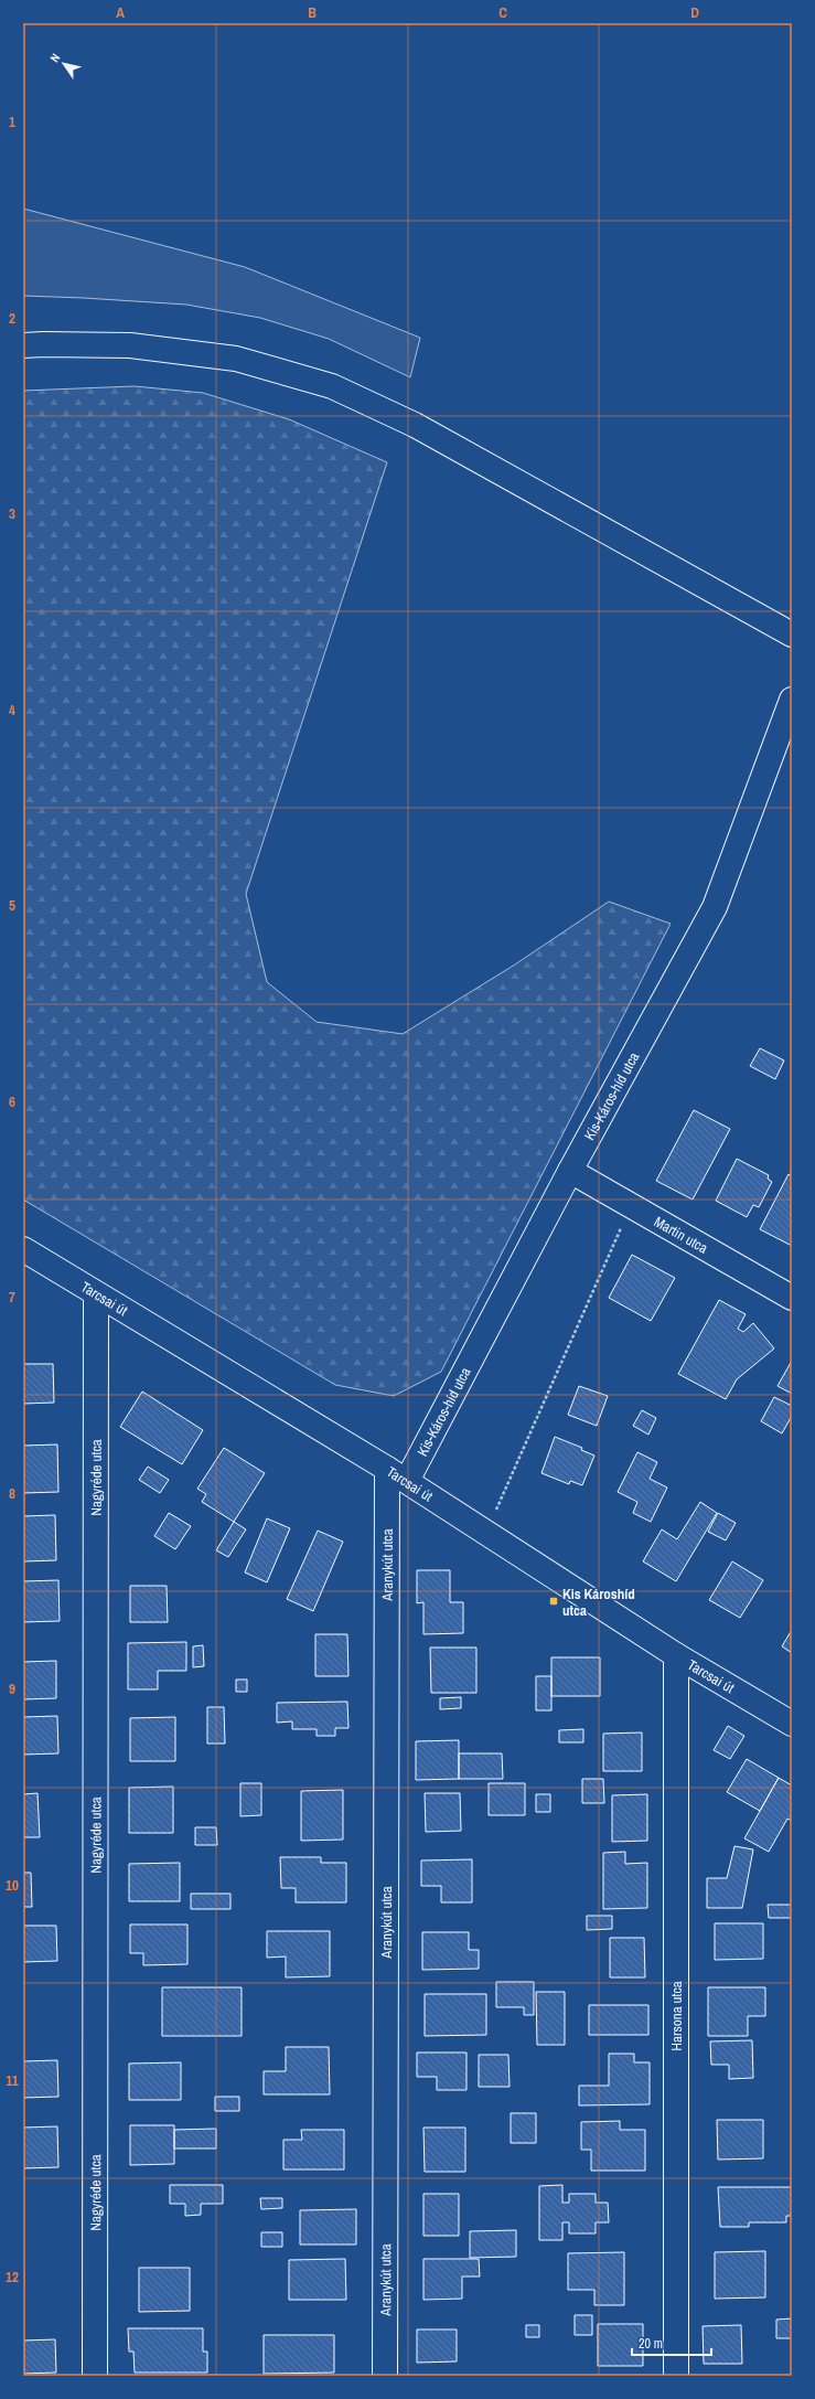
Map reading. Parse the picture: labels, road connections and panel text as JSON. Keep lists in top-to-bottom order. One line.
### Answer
{"streets":{"street":["Kis-Káros-híd utca","Martin utca","Tarcsai út","Nagyréde utca","Aranykút utca","Harsona utca"]},"crossings":[["Kis-Káros-híd utca","Martin utca"],["Kis-Káros-híd utca","Tarcsai út"],["Kis-Káros-híd utca","Aranykút utca"],["Tarcsai út","Nagyréde utca"],["Tarcsai út","Aranykút utca"],["Tarcsai út","Harsona utca"]],"places":{"transit":["Kis Károshíd utca"]},"scale_bar":"20 m","north":"top left","grid":{"columns":["A","B","C","D"],"rows":["1","2","3","4","5","6","7","8","9","10","11","12"]}}
